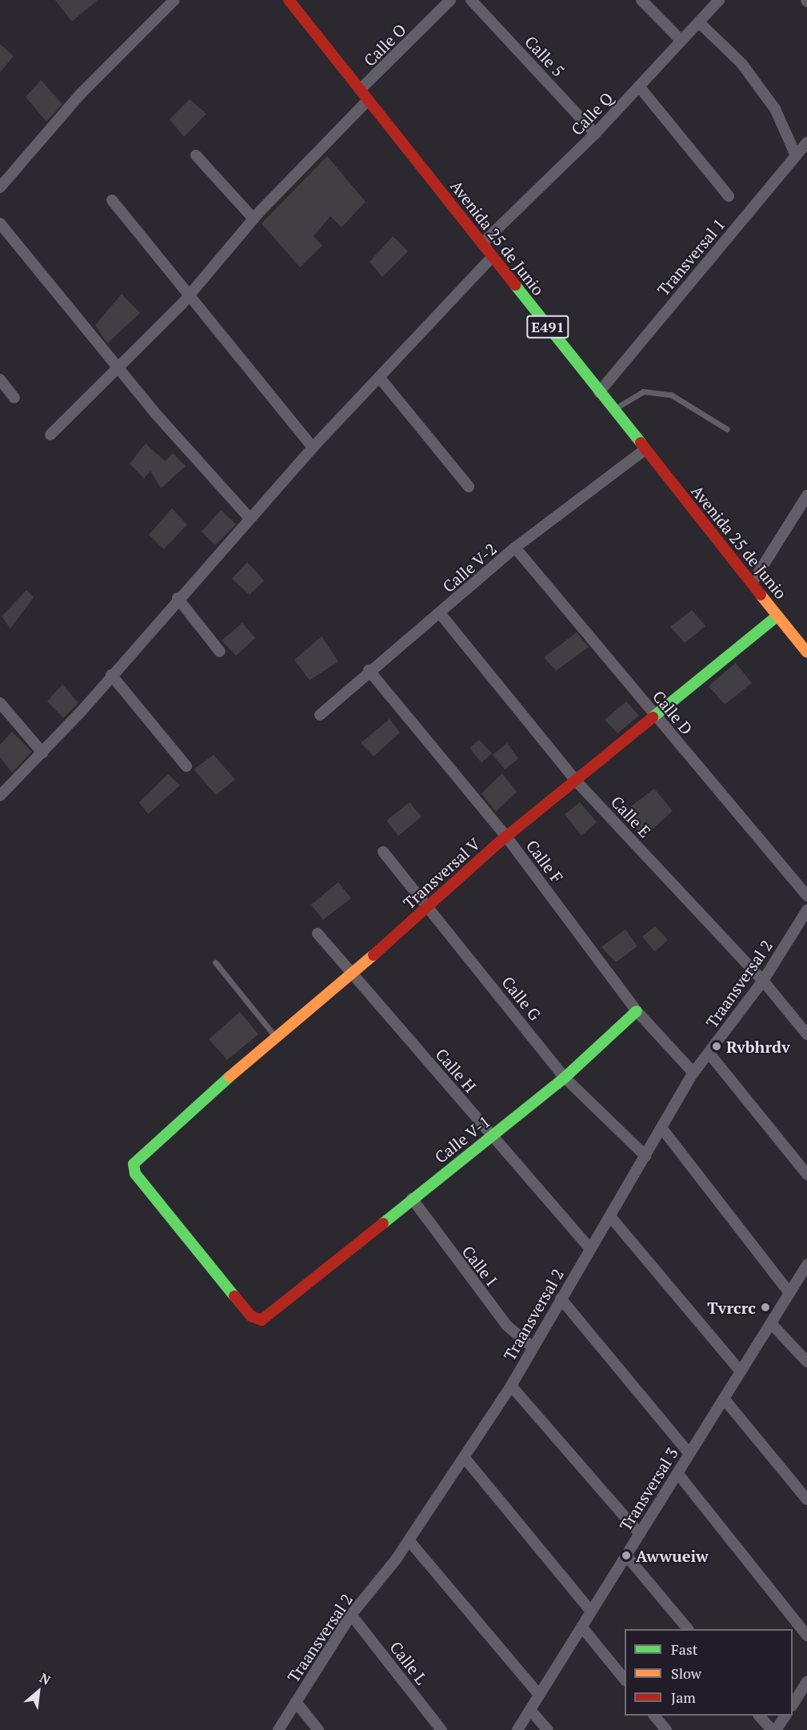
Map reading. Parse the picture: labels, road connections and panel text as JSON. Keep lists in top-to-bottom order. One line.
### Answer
{"streets":{"main road":["Avenida 25 de Junio","E491","Transversal V","Calle V-1"],"street":["Calle O","Calle 5","Calle Q","Transversal 1","Calle V-2","Calle D","Calle E","Calle F","Traansversal 2","Calle G","Calle H","Calle I","Transversal 3","Calle L"]},"crossings":[["Calle O","Avenida 25 de Junio"],["Calle 5","Calle Q"],["Calle Q","Avenida 25 de Junio"],["Avenida 25 de Junio","Transversal 1"],["Avenida 25 de Junio","Calle V-2"],["Avenida 25 de Junio","Transversal V"],["Calle V-2","Calle D"],["Calle V-2","Calle E"],["Calle V-2","Calle F"],["Calle D","Transversal V"],["Calle E","Transversal V"],["Calle E","Traansversal 2"],["Calle F","Transversal V"],["Calle F","Traansversal 2"],["Calle F","Calle V-1"],["Transversal V","Calle G"],["Transversal V","Calle H"],["Transversal V","Calle V-1"],["Traansversal 2","Calle G"],["Traansversal 2","Calle H"],["Traansversal 2","Calle I"],["Traansversal 2","Calle L"],["Calle G","Calle V-1"],["Calle H","Calle V-1"],["Calle V-1","Calle I"]],"places":["Rvbhrdv","Tvrcrc","Awwueiw"],"legend":["Fast","Slow","Jam"],"north":"top right"}
